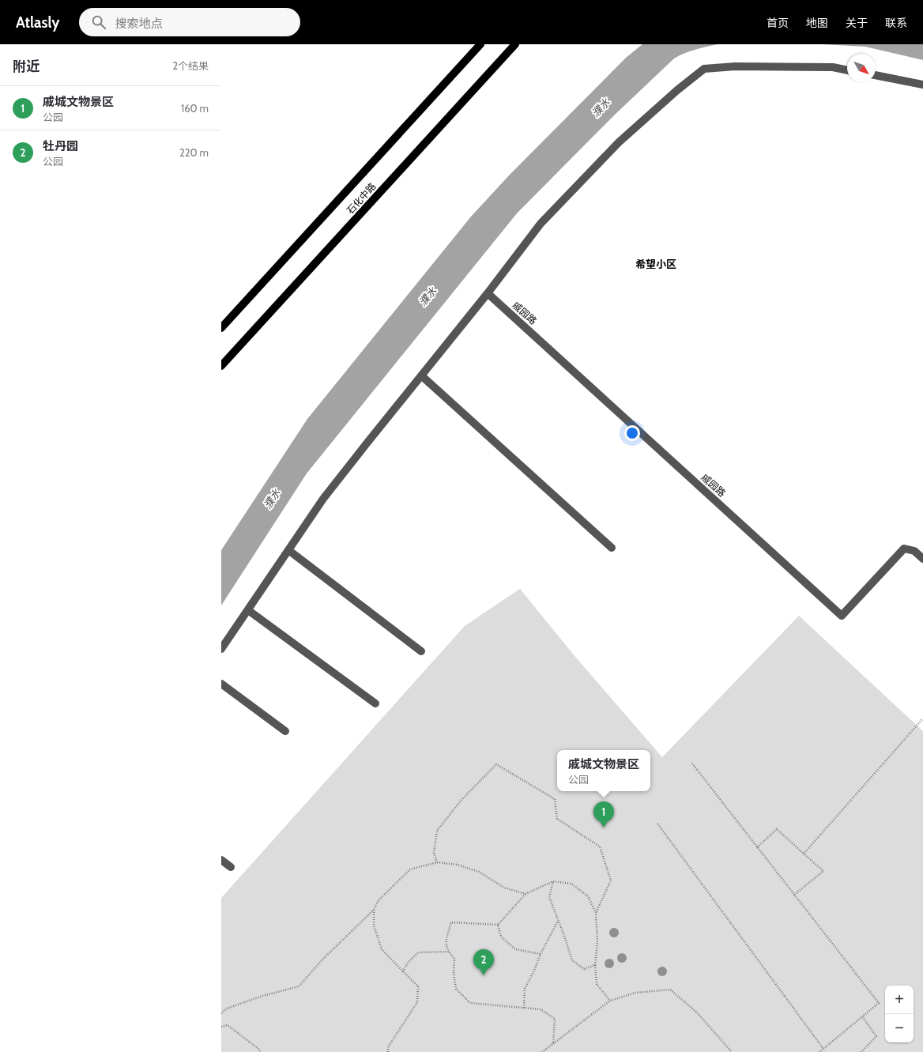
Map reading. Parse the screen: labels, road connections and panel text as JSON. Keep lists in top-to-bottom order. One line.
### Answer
{"streets":{"main road":["石化中路"],"street":["戚园路"]},"districts":["希望小区"],"water":["濮水"],"north":"bottom right","page":{"header":"Atlasly","search":"搜索地点","nav":["首页","地图","关于","联系"],"heading":["附近","2个结果"],"list":[{"mark":"1","name":"戚城文物景区","note":"公园","value":"160 m"},{"mark":"2","name":"牡丹园","note":"公园","value":"220 m"}],"popup":["戚城文物景区","公园"],"pins":["1","2"],"map_buttons":["+","−"]}}
